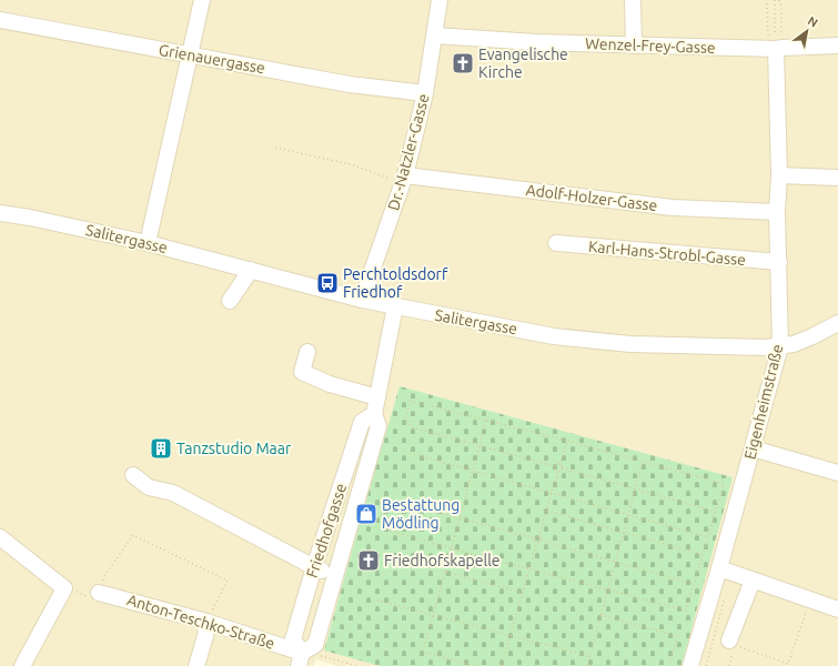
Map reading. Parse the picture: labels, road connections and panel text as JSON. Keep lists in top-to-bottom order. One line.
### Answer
{"streets":{"street":["Wenzel-Frey-Gasse","Grienauergasse","Dr.-Natzler-Gasse","Adolf-Holzer-Gasse","Salitergasse","Karl-Hans-Strobl-Gasse","Eigenheimstraße","Friedhofgasse","Anton-Teschko-Straße"]},"crossings":[["Wenzel-Frey-Gasse","Dr.-Natzler-Gasse"],["Wenzel-Frey-Gasse","Eigenheimstraße"],["Grienauergasse","Dr.-Natzler-Gasse"],["Dr.-Natzler-Gasse","Adolf-Holzer-Gasse"],["Dr.-Natzler-Gasse","Salitergasse"],["Adolf-Holzer-Gasse","Eigenheimstraße"],["Salitergasse","Eigenheimstraße"],["Salitergasse","Friedhofgasse"],["Karl-Hans-Strobl-Gasse","Eigenheimstraße"],["Friedhofgasse","Anton-Teschko-Straße"]],"places":{"church":["Evangelische Kirche","Friedhofskapelle"],"bus stop":["Perchtoldsdorf Friedhof"],"building":["Tanzstudio Maar"],"shop":["Bestattung Mödling"]},"north":"top right"}
